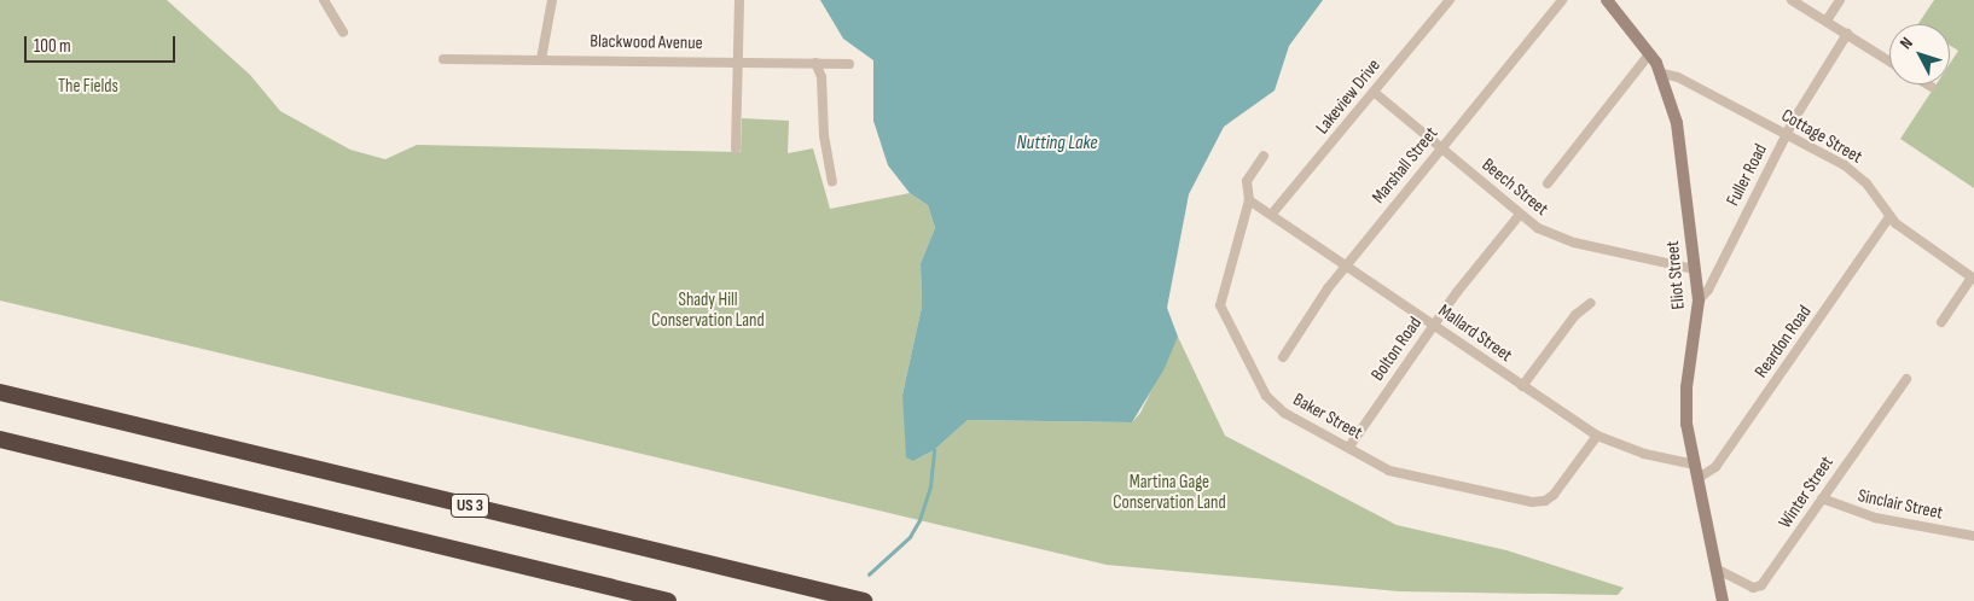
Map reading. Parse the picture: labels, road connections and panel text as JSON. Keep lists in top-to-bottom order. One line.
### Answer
{"streets":{"highway":["US 3"],"street":["Blackwood Avenue","Lakeview Drive","Cottage Street","Marshall Street","Fuller Road","Beech Street","Eliot Street","Mallard Street","Reardon Road","Bolton Road","Baker Street","Winter Street","Sinclair Street"]},"crossings":[["Lakeview Drive","Beech Street"],["Lakeview Drive","Mallard Street"],["Cottage Street","Fuller Road"],["Cottage Street","Eliot Street"],["Cottage Street","Reardon Road"],["Marshall Street","Beech Street"],["Marshall Street","Mallard Street"],["Fuller Road","Eliot Street"],["Beech Street","Eliot Street"],["Beech Street","Bolton Road"],["Eliot Street","Mallard Street"],["Eliot Street","Reardon Road"],["Eliot Street","Winter Street"],["Mallard Street","Bolton Road"],["Mallard Street","Baker Street"],["Bolton Road","Baker Street"],["Winter Street","Sinclair Street"]],"water":["Nutting Lake"],"parks":["The Fields","Shady Hill Conservation Land","Martina Gage Conservation Land"],"scale_bar":"100 m","north":"top left"}
